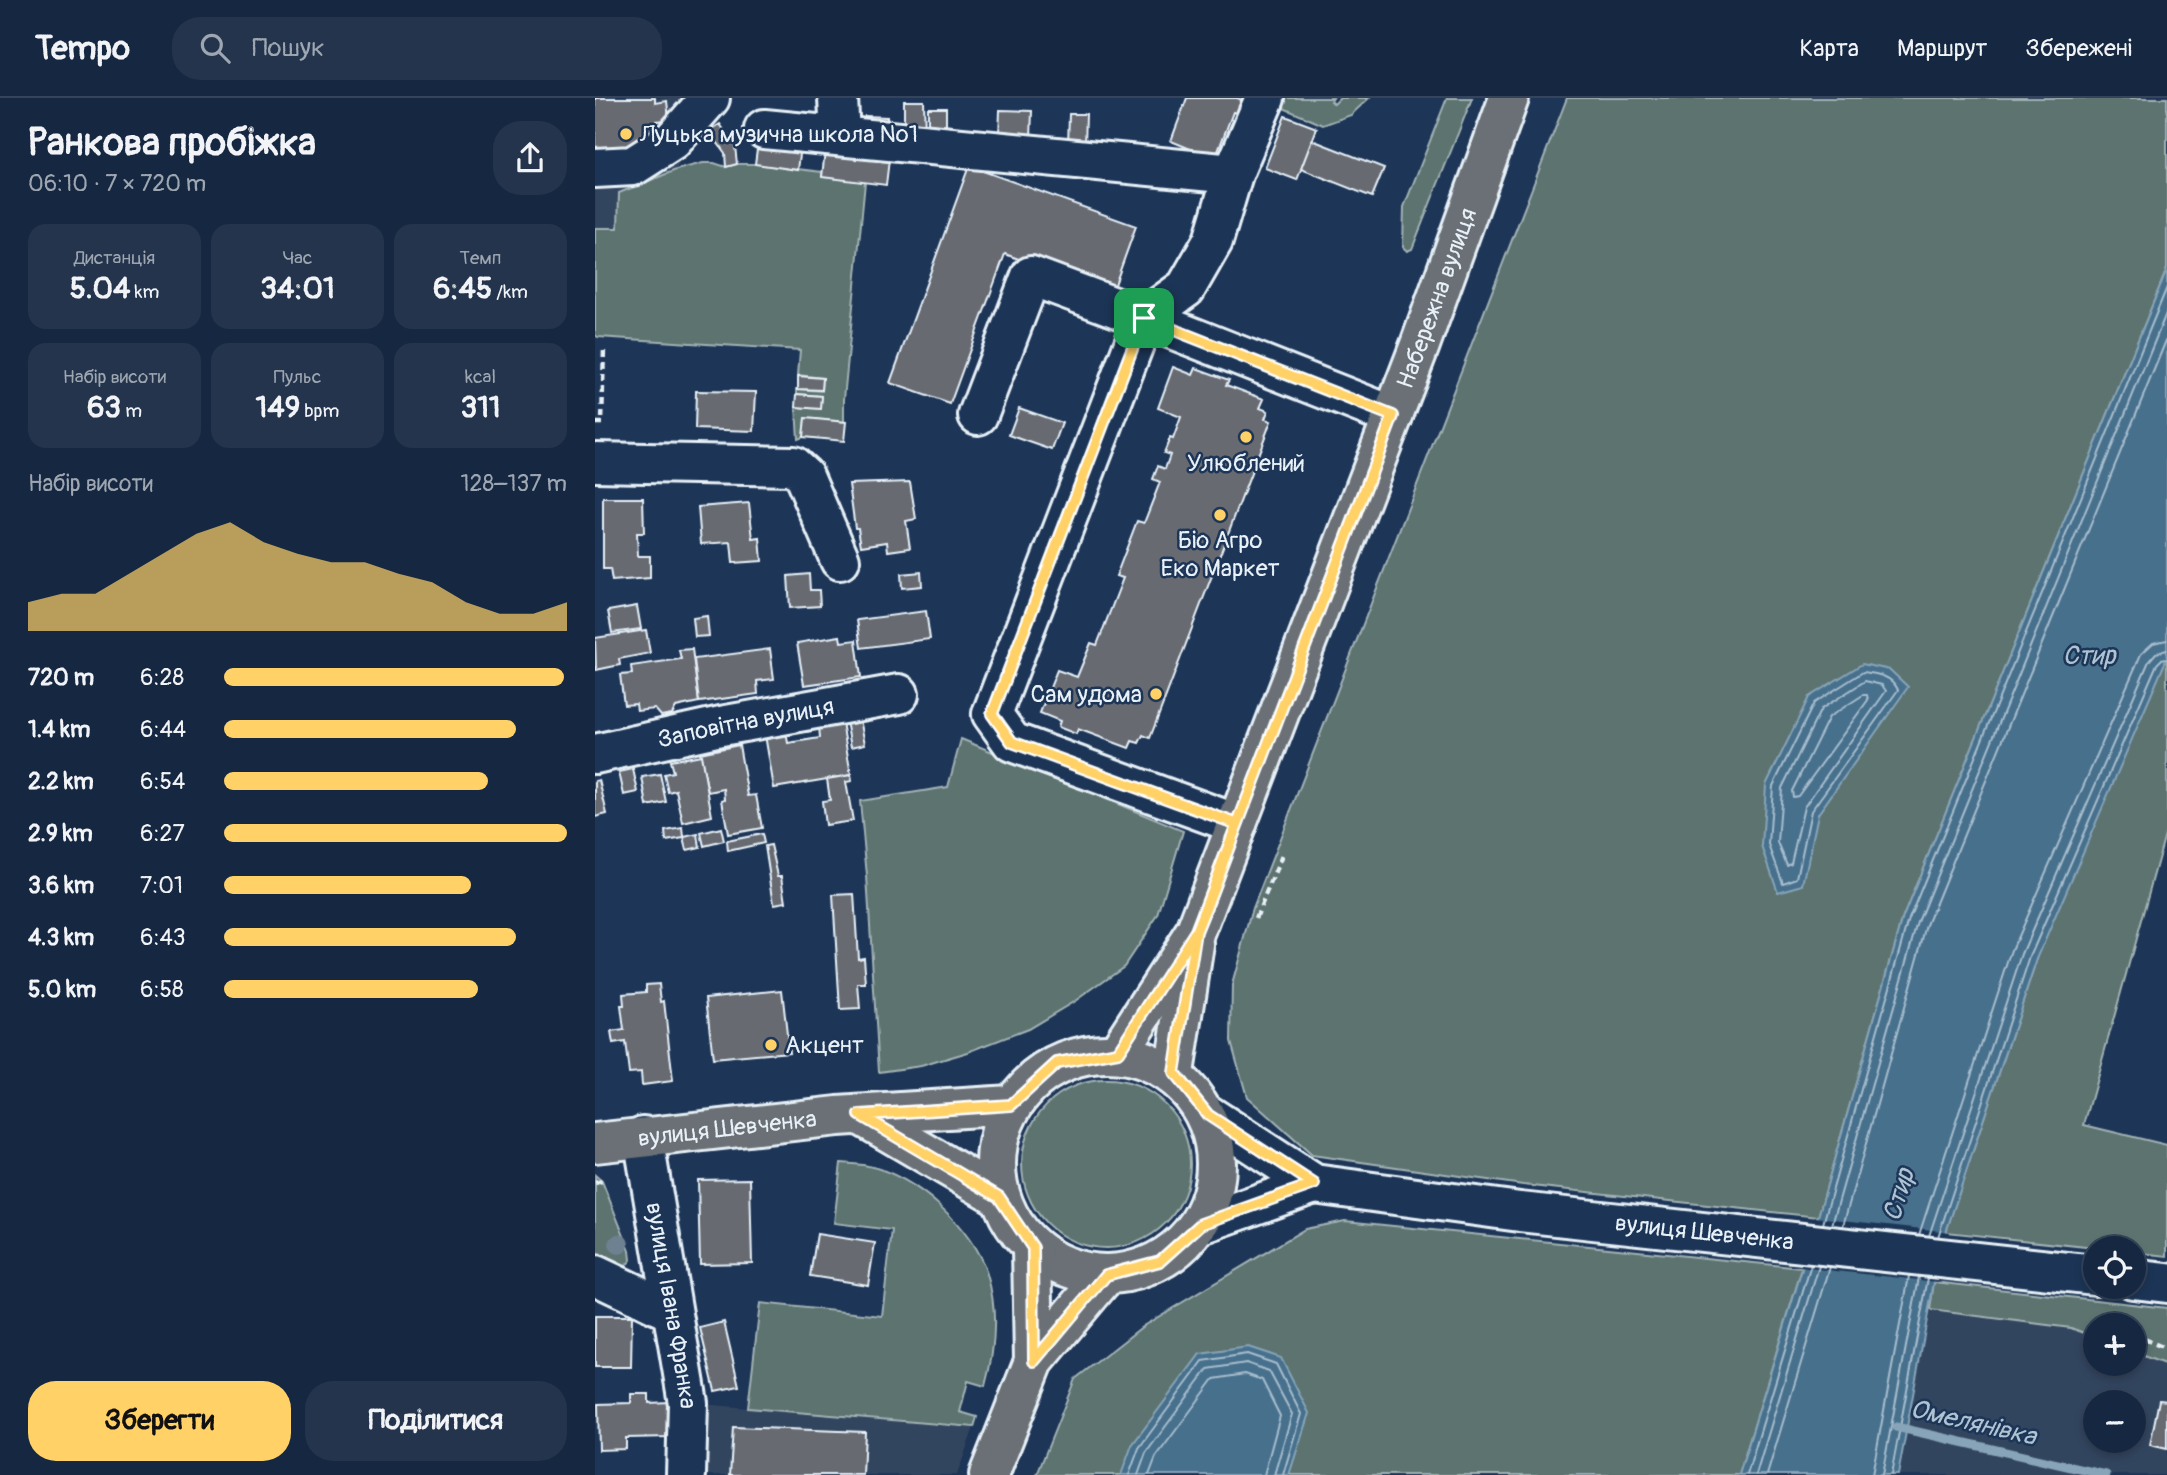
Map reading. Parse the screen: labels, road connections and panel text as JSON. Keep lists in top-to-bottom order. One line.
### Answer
{"streets":{"main road":["Набережна вулиця","вулиця Шевченка"],"street":["Заповітна вулиця","вулиця Івана Франка"]},"crossings":[["Набережна вулиця","вулиця Шевченка"],["вулиця Шевченка","вулиця Івана Франка"]],"water":["Стир","Омелянівка"],"places":["Луцька музична школа №1","Улюблений","Біо Агро Еко Маркет","Сам удома","Акцент"],"page":{"header":"Tempo","search":"Пошук","nav":["Карта","Маршрут","Збережені"],"heading":["Ранкова пробіжка","06:10 · 7 × 720 m"],"stats":[["Дистанція","5.04 km"],["Час","34:01"],["Темп","6:45 /km"],["Набір висоти","63 m"],["Пульс","149 bpm"],["kcal","311"]],"chart":["Набір висоти","128–137 m"],"list":[{"name":"720 m","note":"6:28"},{"name":"1.4 km","note":"6:44"},{"name":"2.2 km","note":"6:54"},{"name":"2.9 km","note":"6:27"},{"name":"3.6 km","note":"7:01"},{"name":"4.3 km","note":"6:43"},{"name":"5.0 km","note":"6:58"}],"map_buttons":["+","−"],"buttons":["Зберегти","Поділитися"]}}
